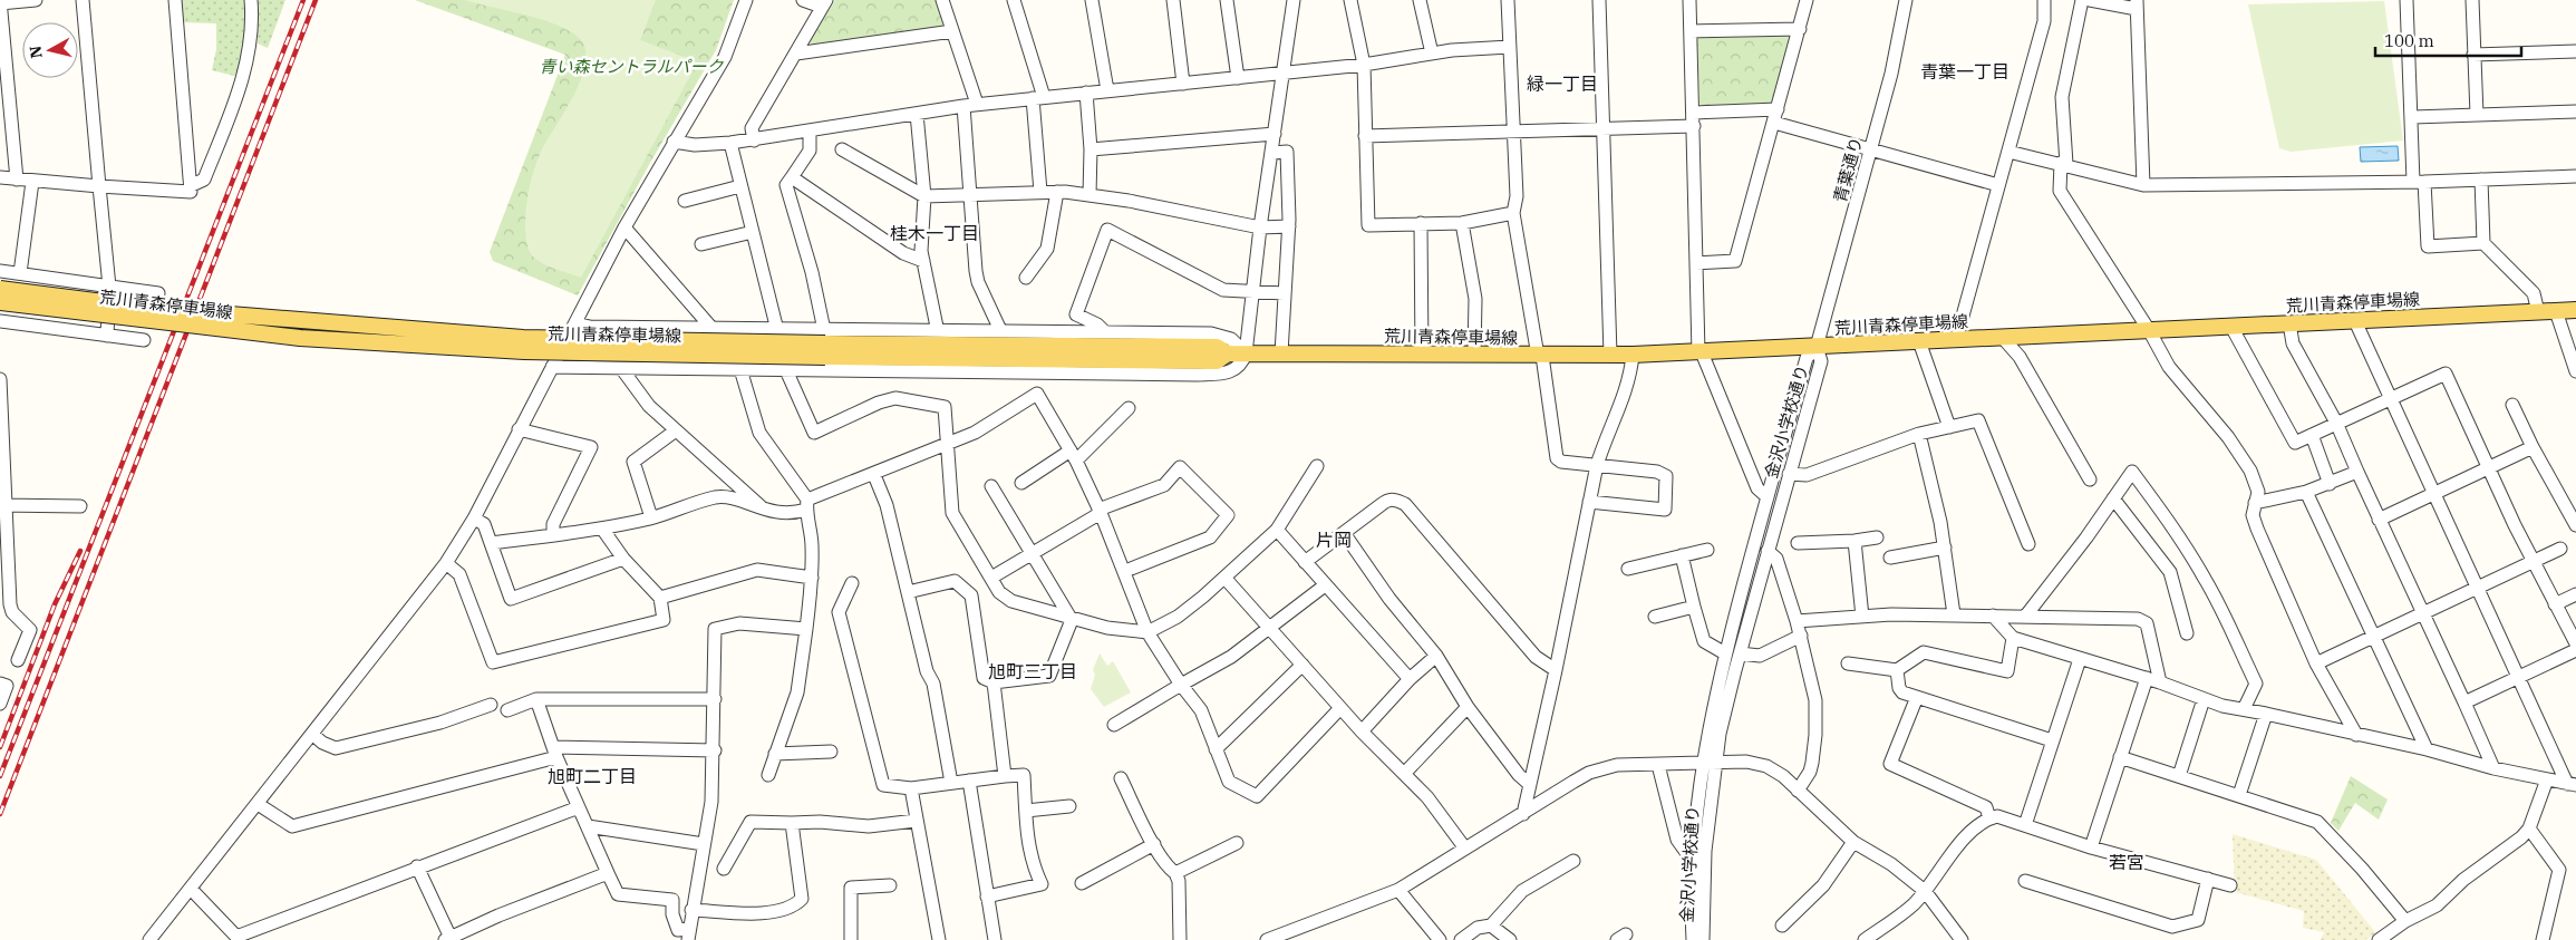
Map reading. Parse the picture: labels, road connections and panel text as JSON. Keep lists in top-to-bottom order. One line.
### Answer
{"streets":{"main road":["荒川青森停車場線"],"street":["青葉通り","金沢小学校通り"]},"crossings":[["青葉通り","荒川青森停車場線"],["青葉通り","金沢小学校通り"],["荒川青森停車場線","金沢小学校通り"]],"districts":["青葉一丁目","緑一丁目","桂木一丁目","片岡","旭町三丁目","旭町二丁目","若宮"],"parks":["青い森セントラルパーク"],"scale_bar":"100 m","north":"left"}
